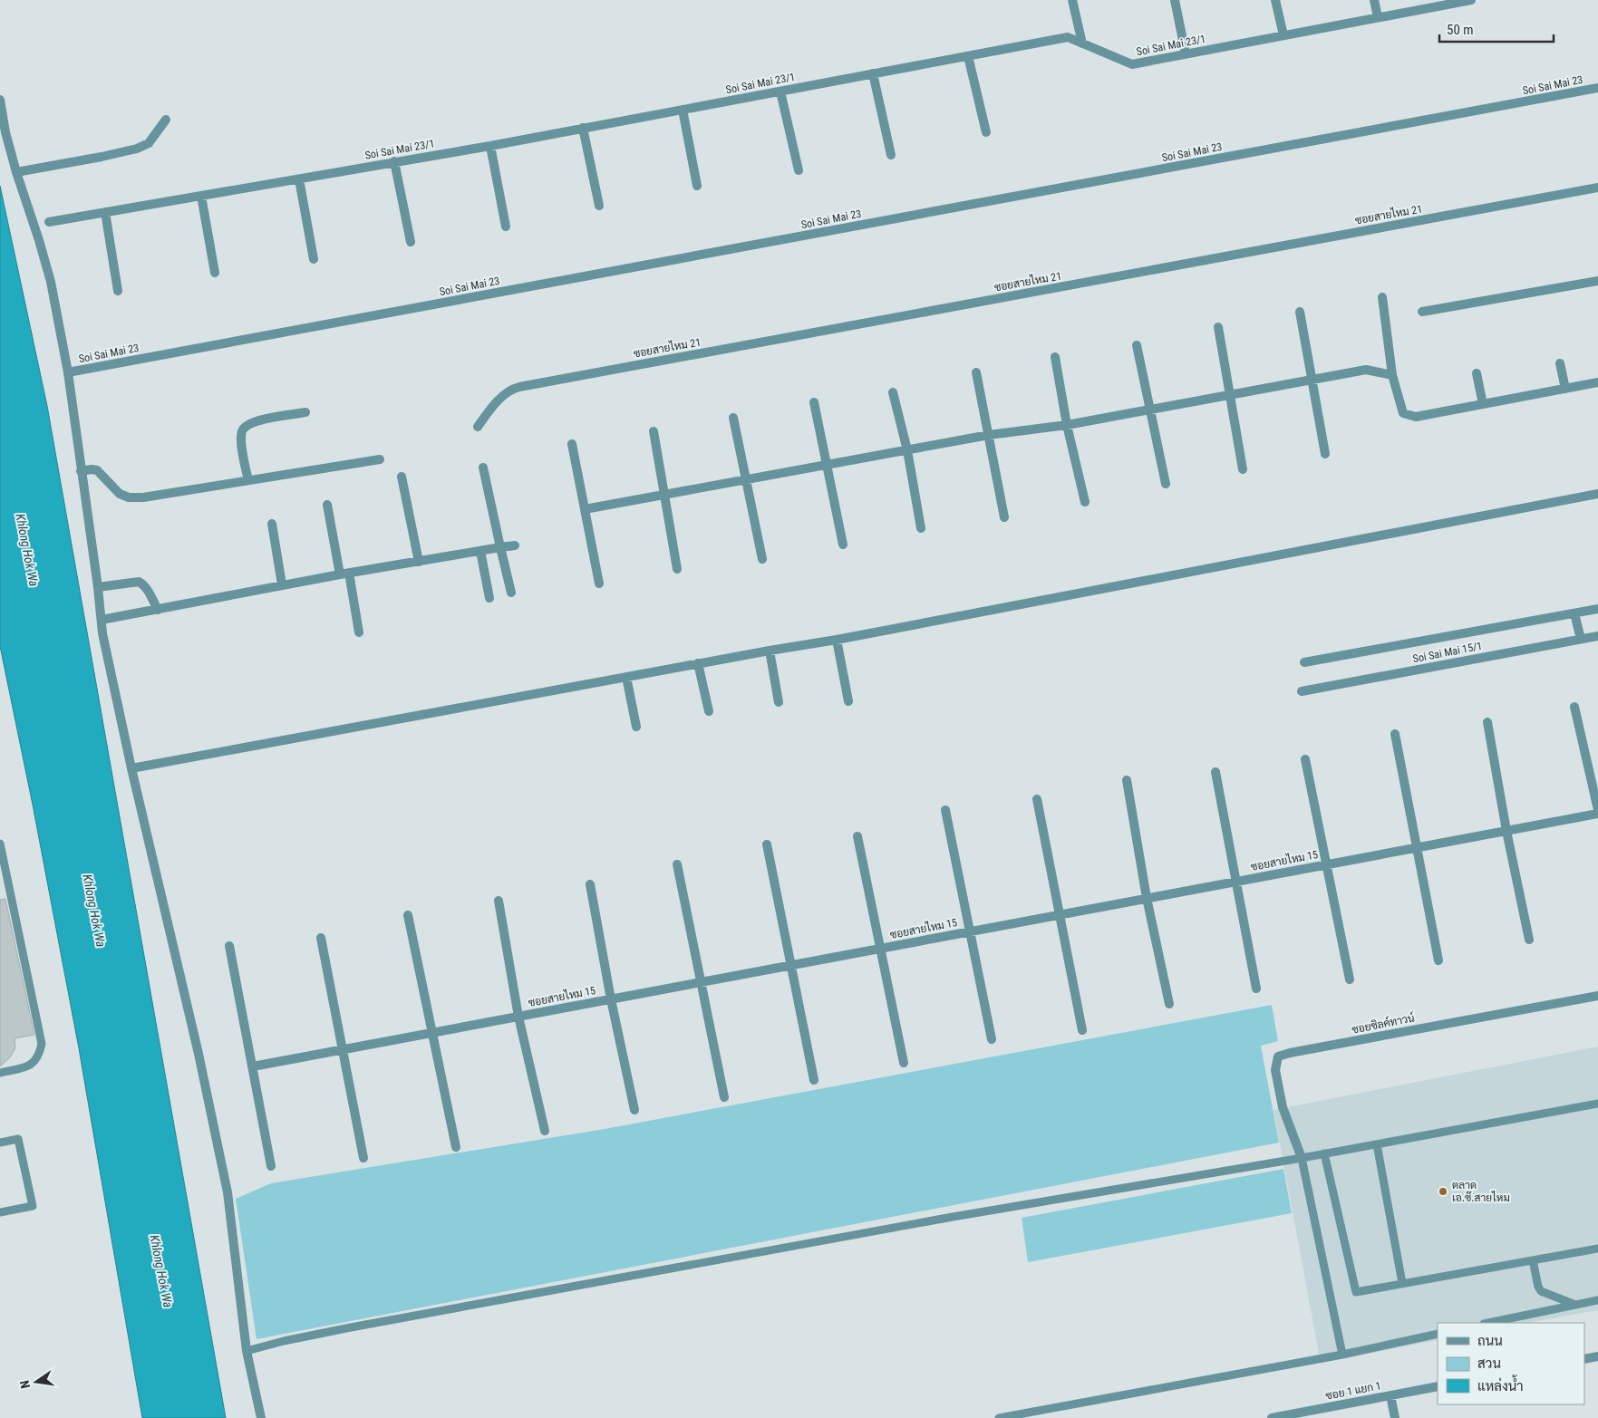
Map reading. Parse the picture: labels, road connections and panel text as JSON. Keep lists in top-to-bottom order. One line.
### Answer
{"streets":{"street":["Soi Sai Mai 23/1","Soi Sai Mai 23","ซอยสายไหม 21","Soi Sai Mai 15/1","ซอยสายไหม 15","ซอยซิลค์ทาวน์","ซอย 1 แยก 1"]},"water":["Khlong Hok Wa"],"places":["ตลาด เอ.ซ๊.สายไหม"],"legend":["ถนน","สวน","แหล่งน้ำ"],"scale_bar":"50 m","north":"left"}
